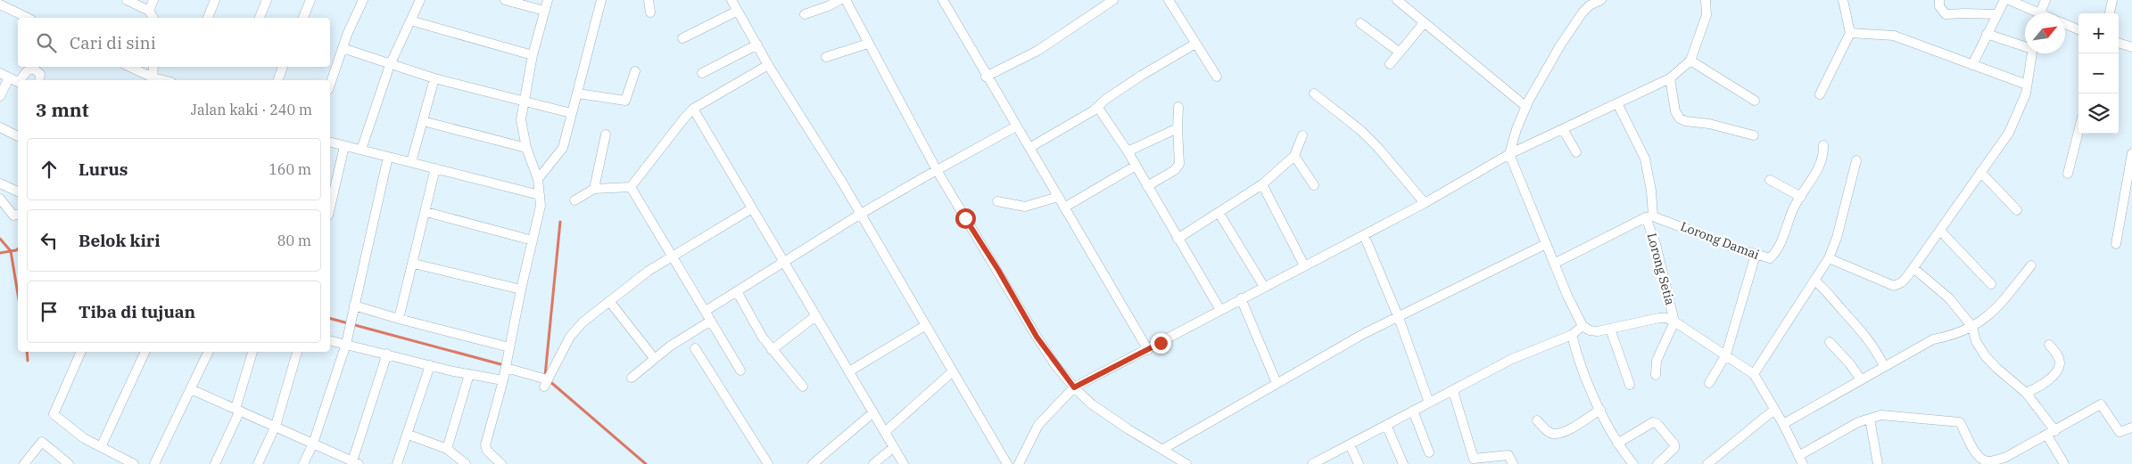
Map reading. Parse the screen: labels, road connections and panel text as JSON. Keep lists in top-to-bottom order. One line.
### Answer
{"streets":{"street":["Lorong Damai","Lorong Setia"]},"crossings":[["Lorong Damai","Lorong Setia"]],"north":"top right","page":{"map_buttons":["+","−"],"search":"Cari di sini","heading":["3 mnt","Jalan kaki · 240 m"],"list":[["Lurus","160 m"],["Belok kiri","80 m"],"Tiba di tujuan"]}}
